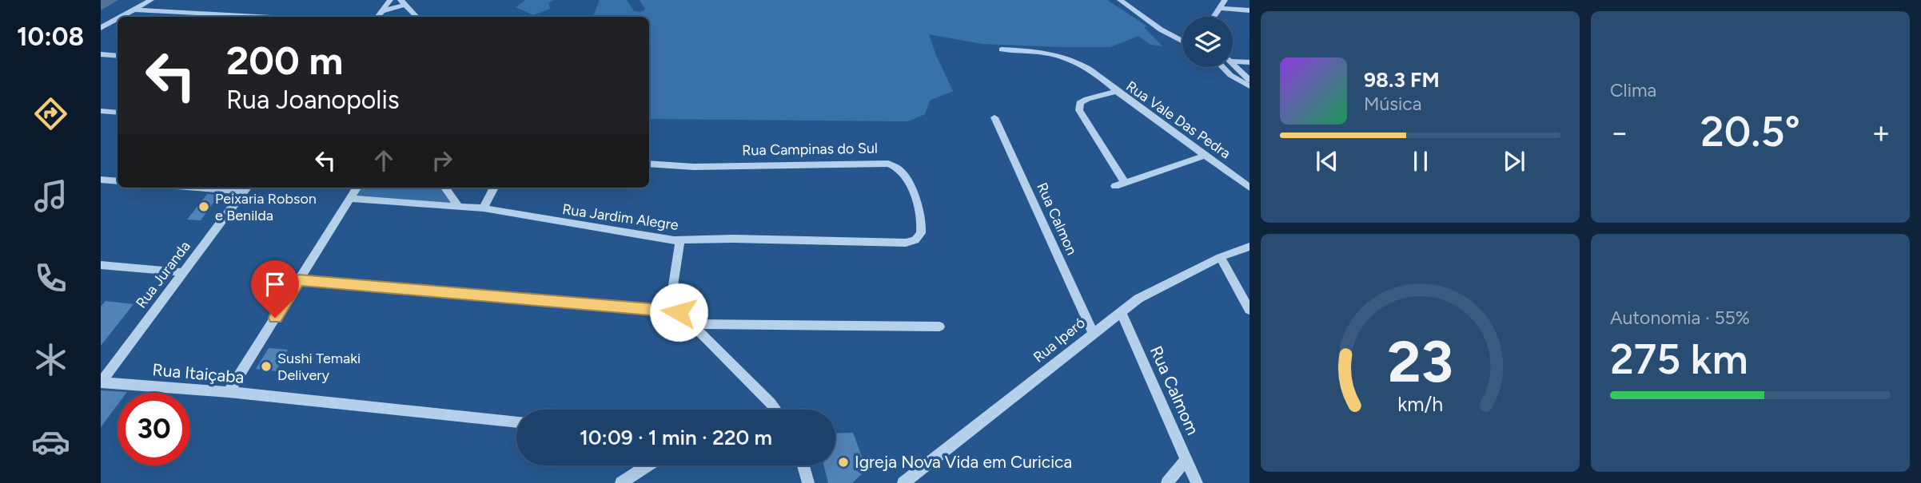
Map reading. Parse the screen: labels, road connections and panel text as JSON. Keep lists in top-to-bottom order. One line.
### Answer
{"streets":{"street":["Rua Vale Das Pedra","Rua Campinas do Sul","Rua Jardim Alegre","Rua Calmon","Rua Juranda","Rua Iperó","Rua Itaiçaba","Rua Calmom"]},"crossings":[["Rua Campinas do Sul","Rua Jardim Alegre"],["Rua Calmon","Rua Iperó"],["Rua Juranda","Rua Itaiçaba"],["Rua Iperó","Rua Calmom"]],"places":["Peixaria Robson e Benilda","Sushi Temaki Delivery","Igreja Nova Vida em Curicica"],"page":{"tabs":"10:08","tile":["Clima",["Autonomia · 55%","275 km"]],"turn":["200 m","Rua Joanopolis"],"song":["98.3 FM","Música"],"heat":["−","20.5°","+"],"limit":"30","trip":"10:09 · 1 min · 220 m","gauge":["23","km/h"]}}
